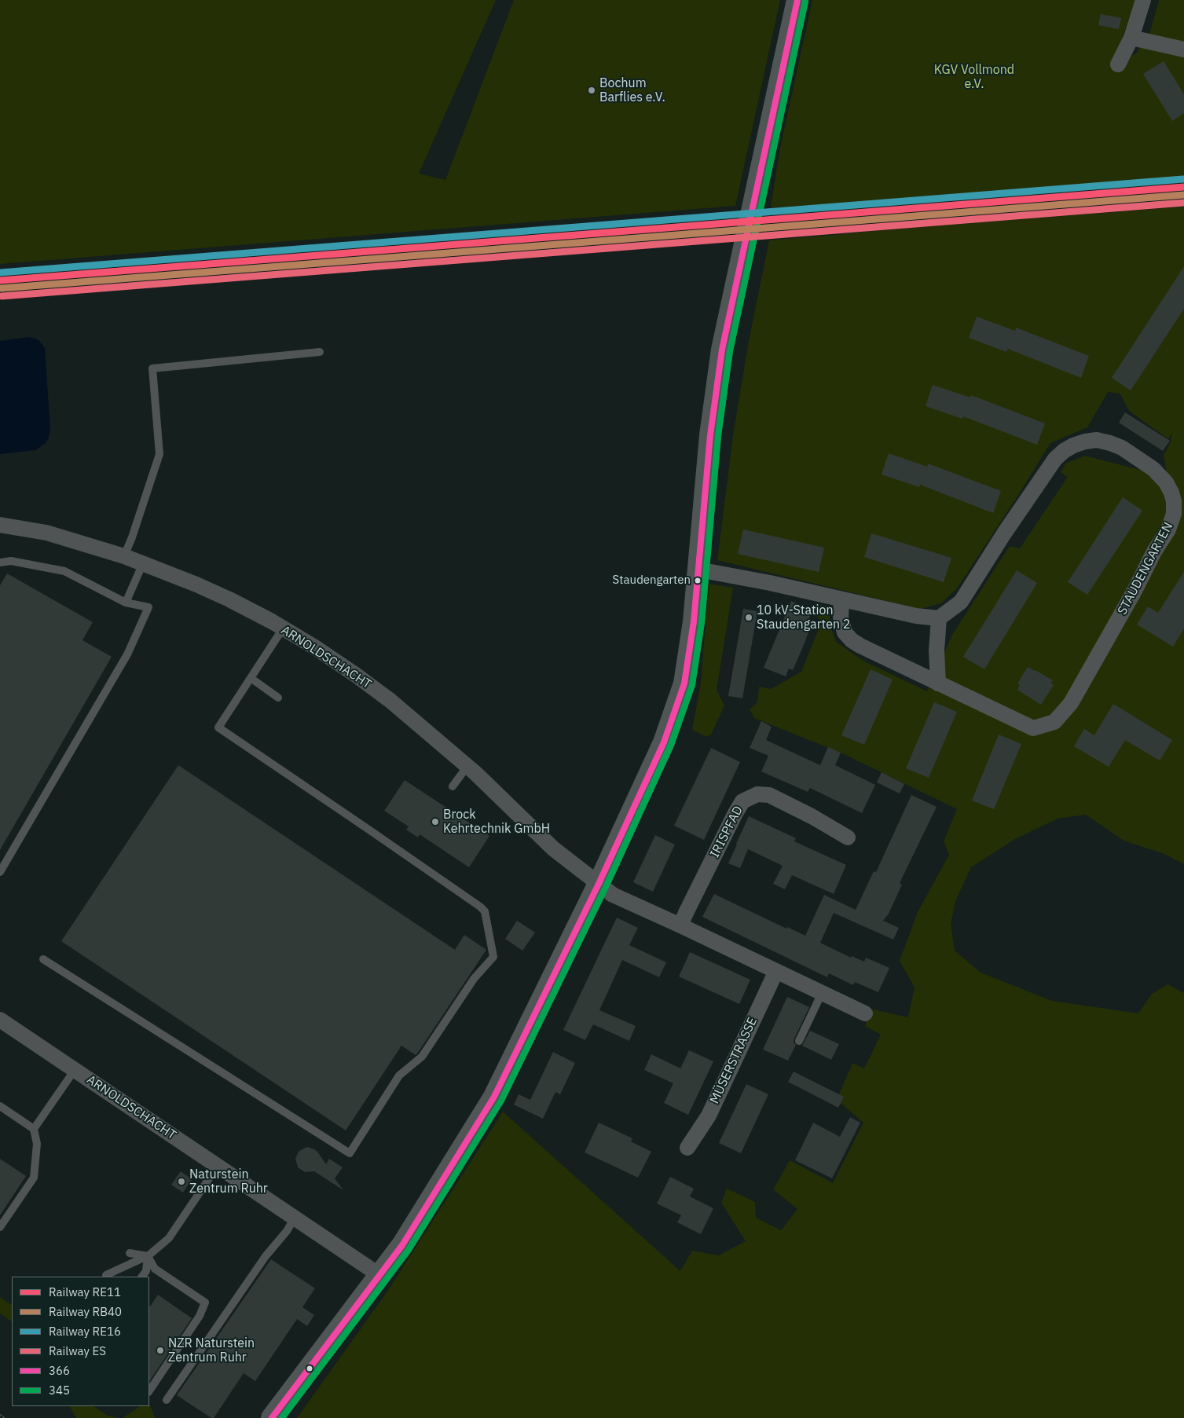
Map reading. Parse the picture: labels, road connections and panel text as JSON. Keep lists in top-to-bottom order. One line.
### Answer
{"streets":{"street":["STAUDENGARTEN","ARNOLDSCHACHT","IRISPFAD","MÜSERSTRASSE"]},"parks":["KGV Vollmond e.V."],"places":["Bochum Barflies e.V.","Staudengarten","10 kV-Station Staudengarten 2","Brock Kehrtechnik GmbH","Naturstein Zentrum Ruhr","NZR Naturstein Zentrum Ruhr"],"lines":["transit line 366","transit line 345","rail line RE16","rail line RE11","rail line RB40","rail line ES"],"legend":["Railway RE11","Railway RB40","Railway RE16","Railway ES","366","345"]}
